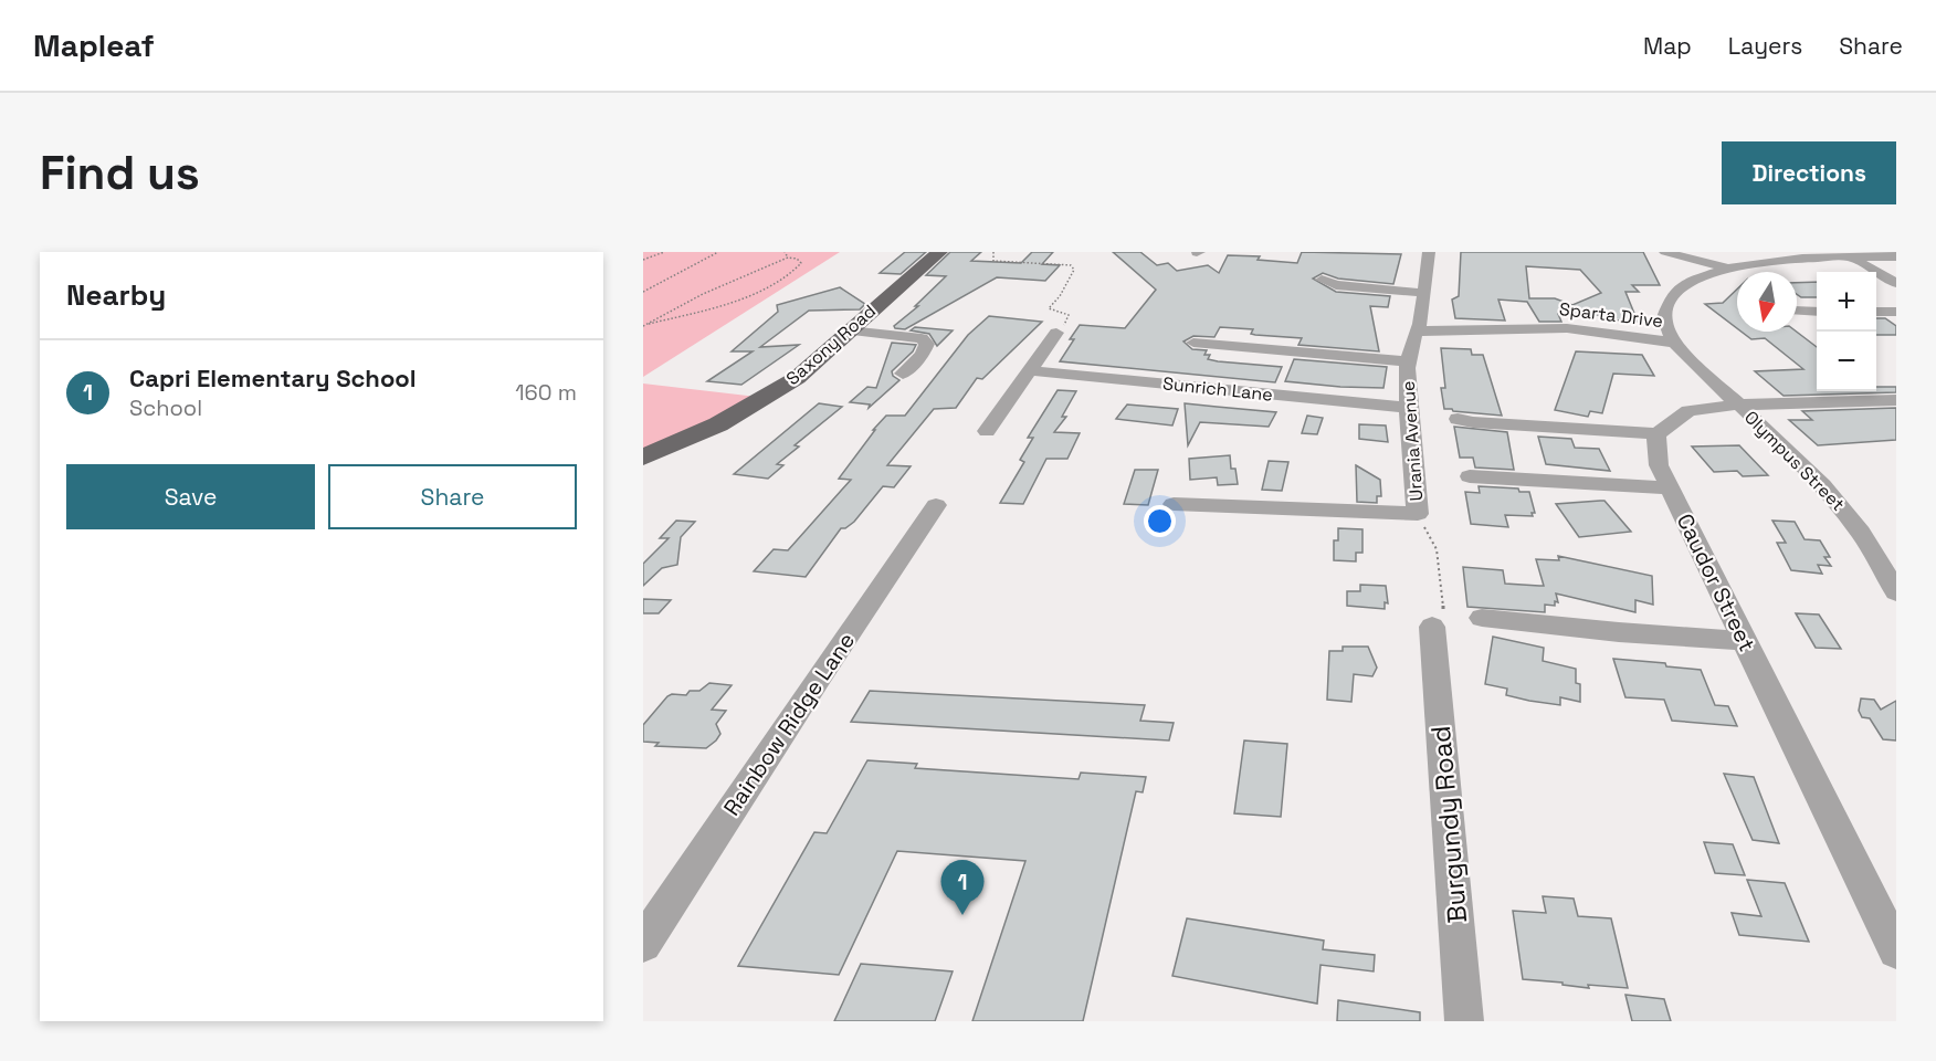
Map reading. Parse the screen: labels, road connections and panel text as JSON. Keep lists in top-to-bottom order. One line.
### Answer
{"streets":{"main road":["Saxony Road"],"street":["Sparta Drive","Sunrich Lane","Urania Avenue","Olympus Street","Caudor Street","Rainbow Ridge Lane","Burgundy Road"]},"crossings":[["Sparta Drive","Urania Avenue"],["Sparta Drive","Olympus Street"],["Sunrich Lane","Urania Avenue"]],"north":"bottom","page":{"header":"Mapleaf","nav":["Map","Layers","Share"],"buttons":["Directions",["Save","Share"]],"title":"Find us","heading":"Nearby","map_buttons":["+","−"],"list":[{"mark":"1","name":"Capri Elementary School","note":"School","value":"160 m"}],"pins":"1"}}
